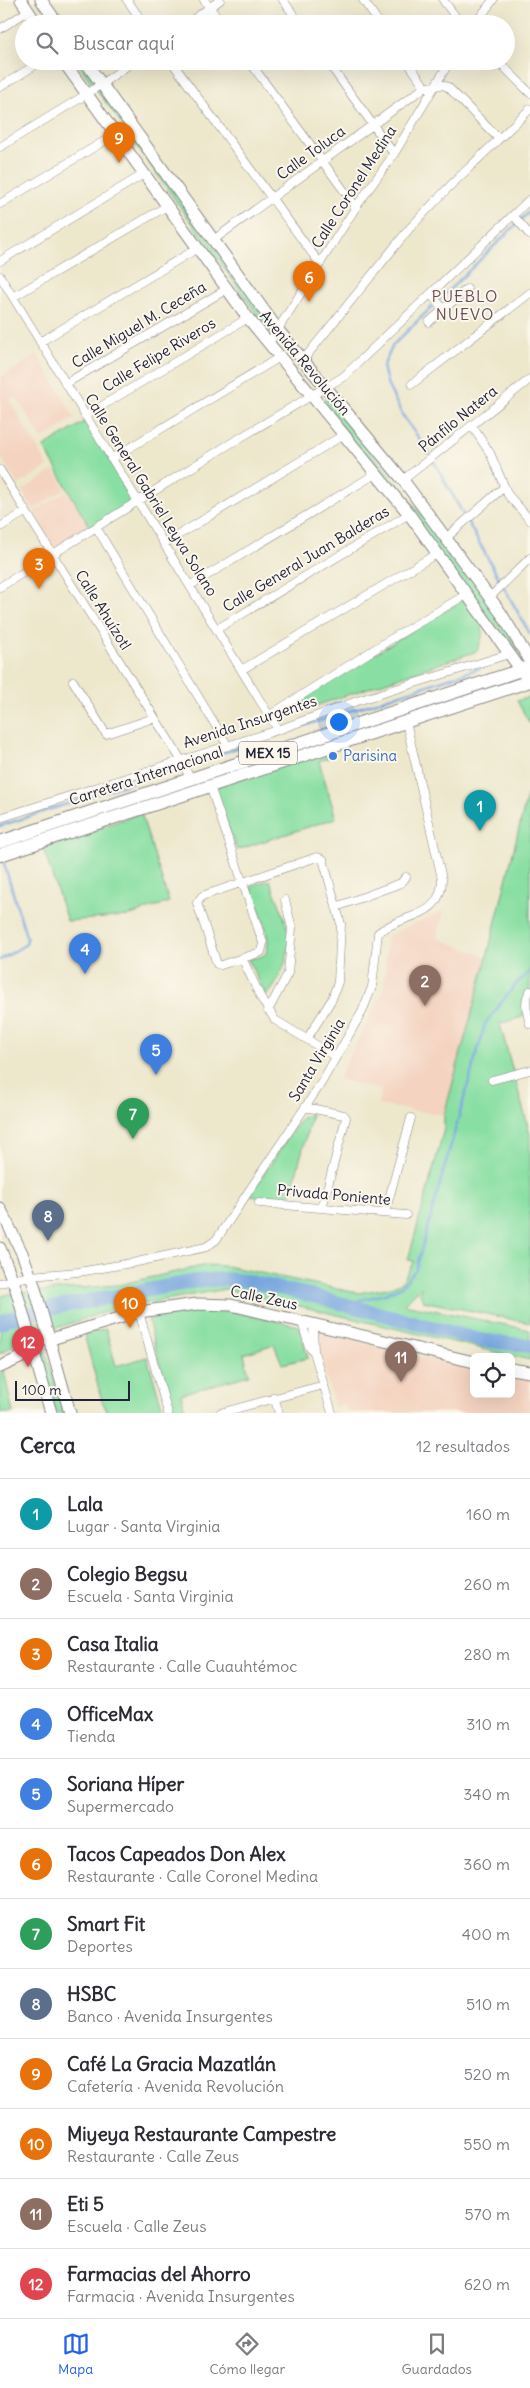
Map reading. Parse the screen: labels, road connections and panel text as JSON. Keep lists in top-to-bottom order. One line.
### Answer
{"streets":{"main road":["MEX 15","Carretera Internacional"],"street":["Calle Toluca","Calle Coronel Medina","Calle Miguel M. Ceceña","Calle Felipe Riveros","Avenida Revolución","Pánfilo Natera","Calle General Gabriel Leyva Solano","Calle General Juan Balderas","Calle Ahuízotl","Avenida Insurgentes","Santa Virginia","Privada Poniente","Calle Zeus"]},"crossings":[["Calle Toluca","Avenida Revolución"],["Calle Coronel Medina","Avenida Revolución"],["Calle Miguel M. Ceceña","Avenida Revolución"],["Calle Miguel M. Ceceña","Calle General Gabriel Leyva Solano"],["Calle Felipe Riveros","Avenida Revolución"],["Calle Felipe Riveros","Calle General Gabriel Leyva Solano"],["Avenida Revolución","Pánfilo Natera"],["Avenida Revolución","Calle General Juan Balderas"],["Avenida Revolución","Avenida Insurgentes"],["Avenida Revolución","Carretera Internacional"],["Calle General Gabriel Leyva Solano","Calle General Juan Balderas"],["Calle General Gabriel Leyva Solano","Avenida Insurgentes"],["Calle Ahuízotl","Avenida Insurgentes"],["Calle Ahuízotl","Carretera Internacional"],["Carretera Internacional","Santa Virginia"]],"districts":["PUEBLO NUEVO"],"places":["Parisina"],"scale_bar":"100 m","page":{"search":"Buscar aquí","pins":["9","6","3","1","4","2","5","7","8","10","12","11"],"scale":"100 m","heading":["Cerca","12 resultados"],"list":[{"mark":"1","name":"Lala","note":"Lugar · Santa Virginia","value":"160 m"},{"mark":"2","name":"Colegio Begsu","note":"Escuela · Santa Virginia","value":"260 m"},{"mark":"3","name":"Casa Italia","note":"Restaurante · Calle Cuauhtémoc","value":"280 m"},{"mark":"4","name":"OfficeMax","note":"Tienda","value":"310 m"},{"mark":"5","name":"Soriana Híper","note":"Supermercado","value":"340 m"},{"mark":"6","name":"Tacos Capeados Don Alex","note":"Restaurante · Calle Coronel Medina","value":"360 m"},{"mark":"7","name":"Smart Fit","note":"Deportes","value":"400 m"},{"mark":"8","name":"HSBC","note":"Banco · Avenida Insurgentes","value":"510 m"},{"mark":"9","name":"Café La Gracia Mazatlán","note":"Cafetería · Avenida Revolución","value":"520 m"},{"mark":"10","name":"Miyeya Restaurante Campestre","note":"Restaurante · Calle Zeus","value":"550 m"},{"mark":"11","name":"Eti 5","note":"Escuela · Calle Zeus","value":"570 m"},{"mark":"12","name":"Farmacias del Ahorro","note":"Farmacia · Avenida Insurgentes","value":"620 m"}],"nav":["Mapa","Cómo llegar","Guardados"]}}
